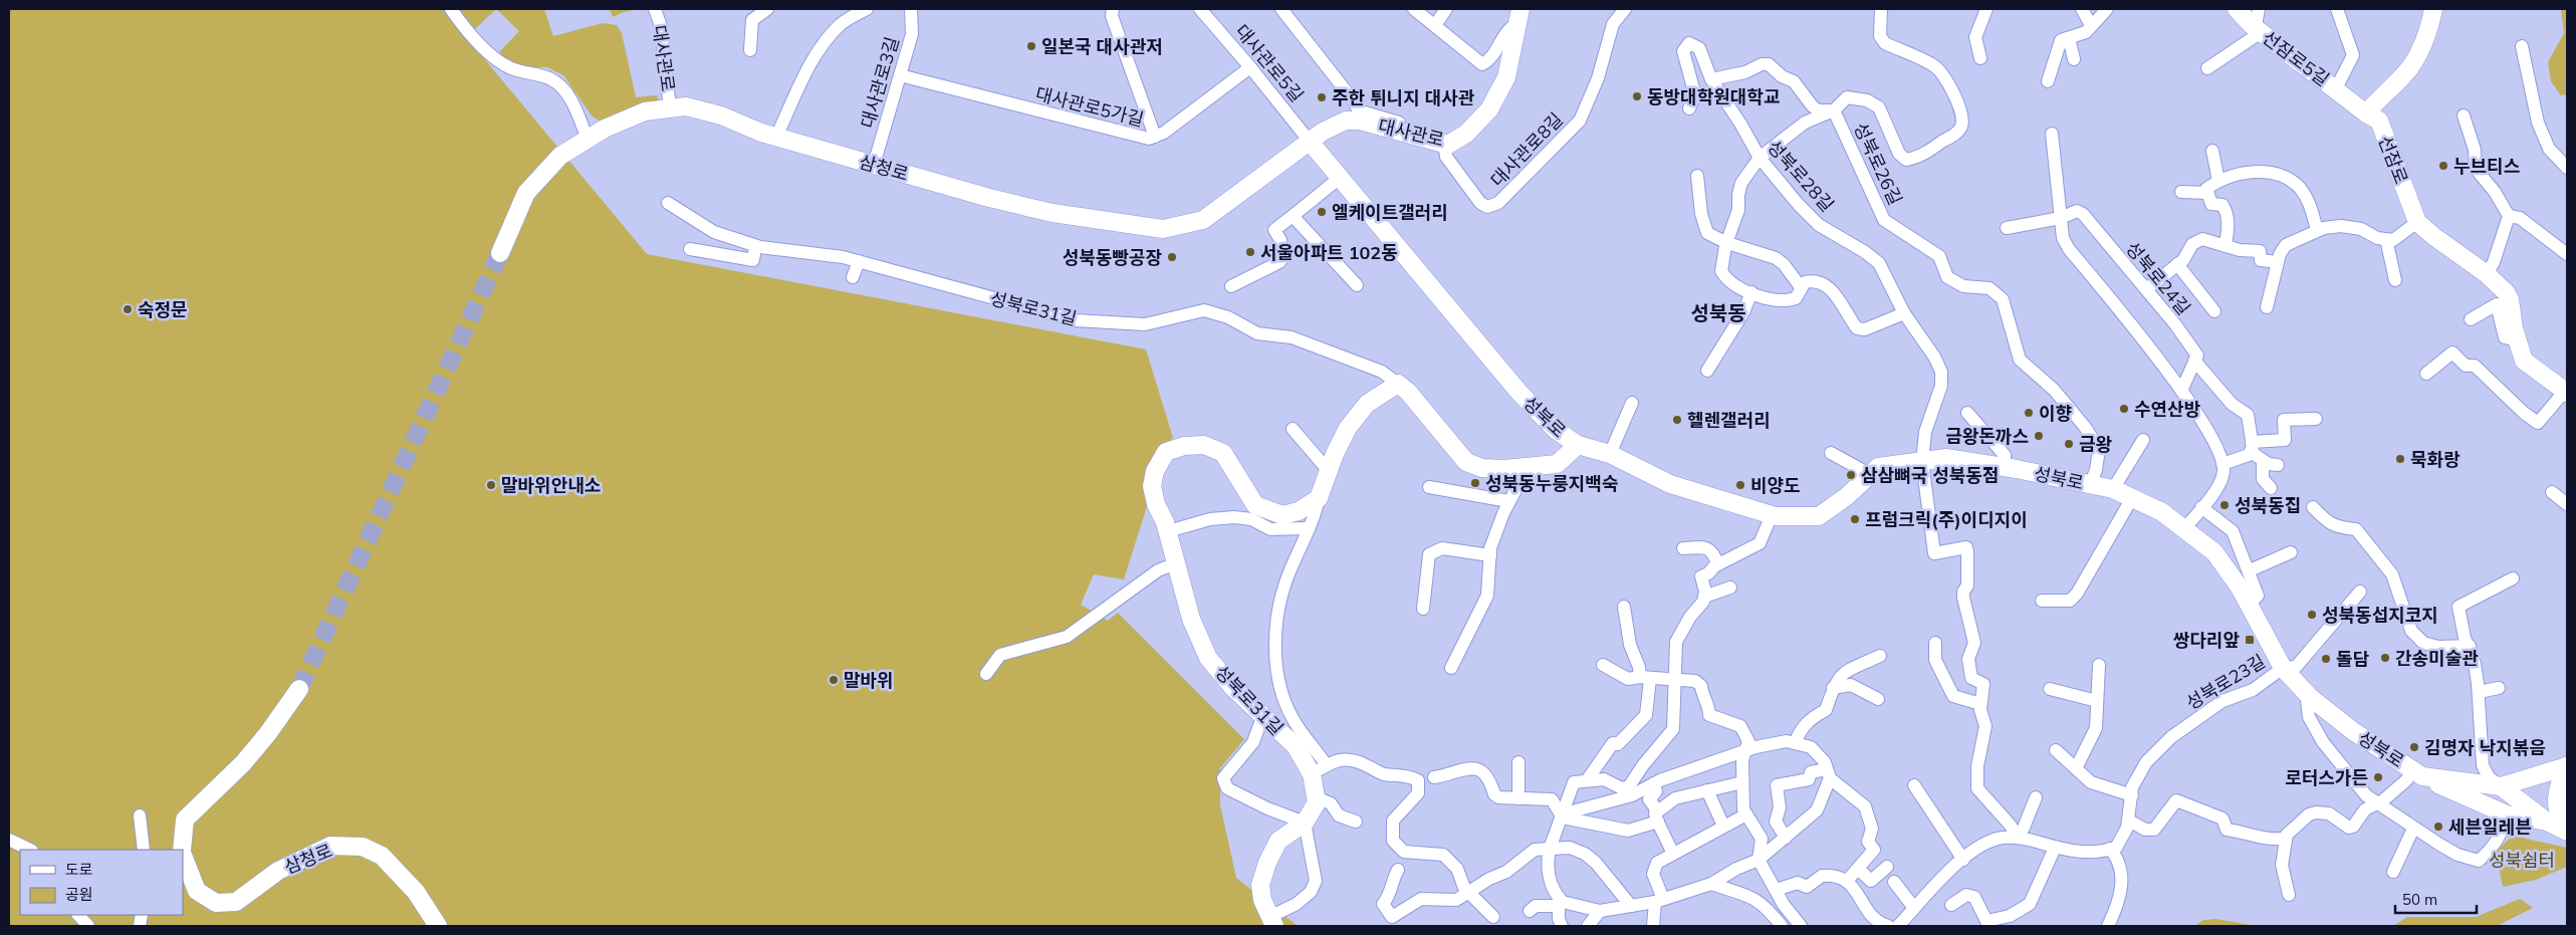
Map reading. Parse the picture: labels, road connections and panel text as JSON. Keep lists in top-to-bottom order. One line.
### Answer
{"streets":{"street":["대사관로","선잠로5길","대사관로5길","대사관로3길","대사관로5가길","대사관로8길","선잠로","성북로26길","삼청로","성북로28길","성북로24길","성북로31길","성북로","성북로23길"]},"crossings":[["대사관로","대사관로5길"],["대사관로","대사관로8길"],["대사관로","삼청로"],["대사관로","성북로"],["선잠로5길","선잠로"],["대사관로5길","대사관로5가길"],["대사관로5길","삼청로"],["대사관로5길","성북로"],["대사관로3길","대사관로5가길"],["대사관로3길","삼청로"],["성북로26길","성북로28길"],["성북로26길","성북로"],["삼청로","성북로"],["성북로28길","성북로"],["성북로31길","성북로"],["성북로","성북로23길"]],"districts":["성북동"],"parks":["성북쉼터"],"places":{"other":["일본국 대사관저","동방대학원대학교","주한 튀니지 대사관","누브티스","엘케이트갤러리","서울아파트 102동","성북동빵공장","숙정문","수연산방","이향","헬렌갤러리","금왕돈까스","금왕","묵화랑","삼삼뼈국 성북동점","성북동누룽지백숙","말바위안내소","비양도","성북동집","프럼크릭(주)이디지이","성북동섭지코지","간송미술관","돌담","말바위","김명자 낙지볶음","로터스가든","세븐일레븐"],"transit":["쌍다리앞"]},"legend":["도로","공원"],"scale_bar":"50 m"}
